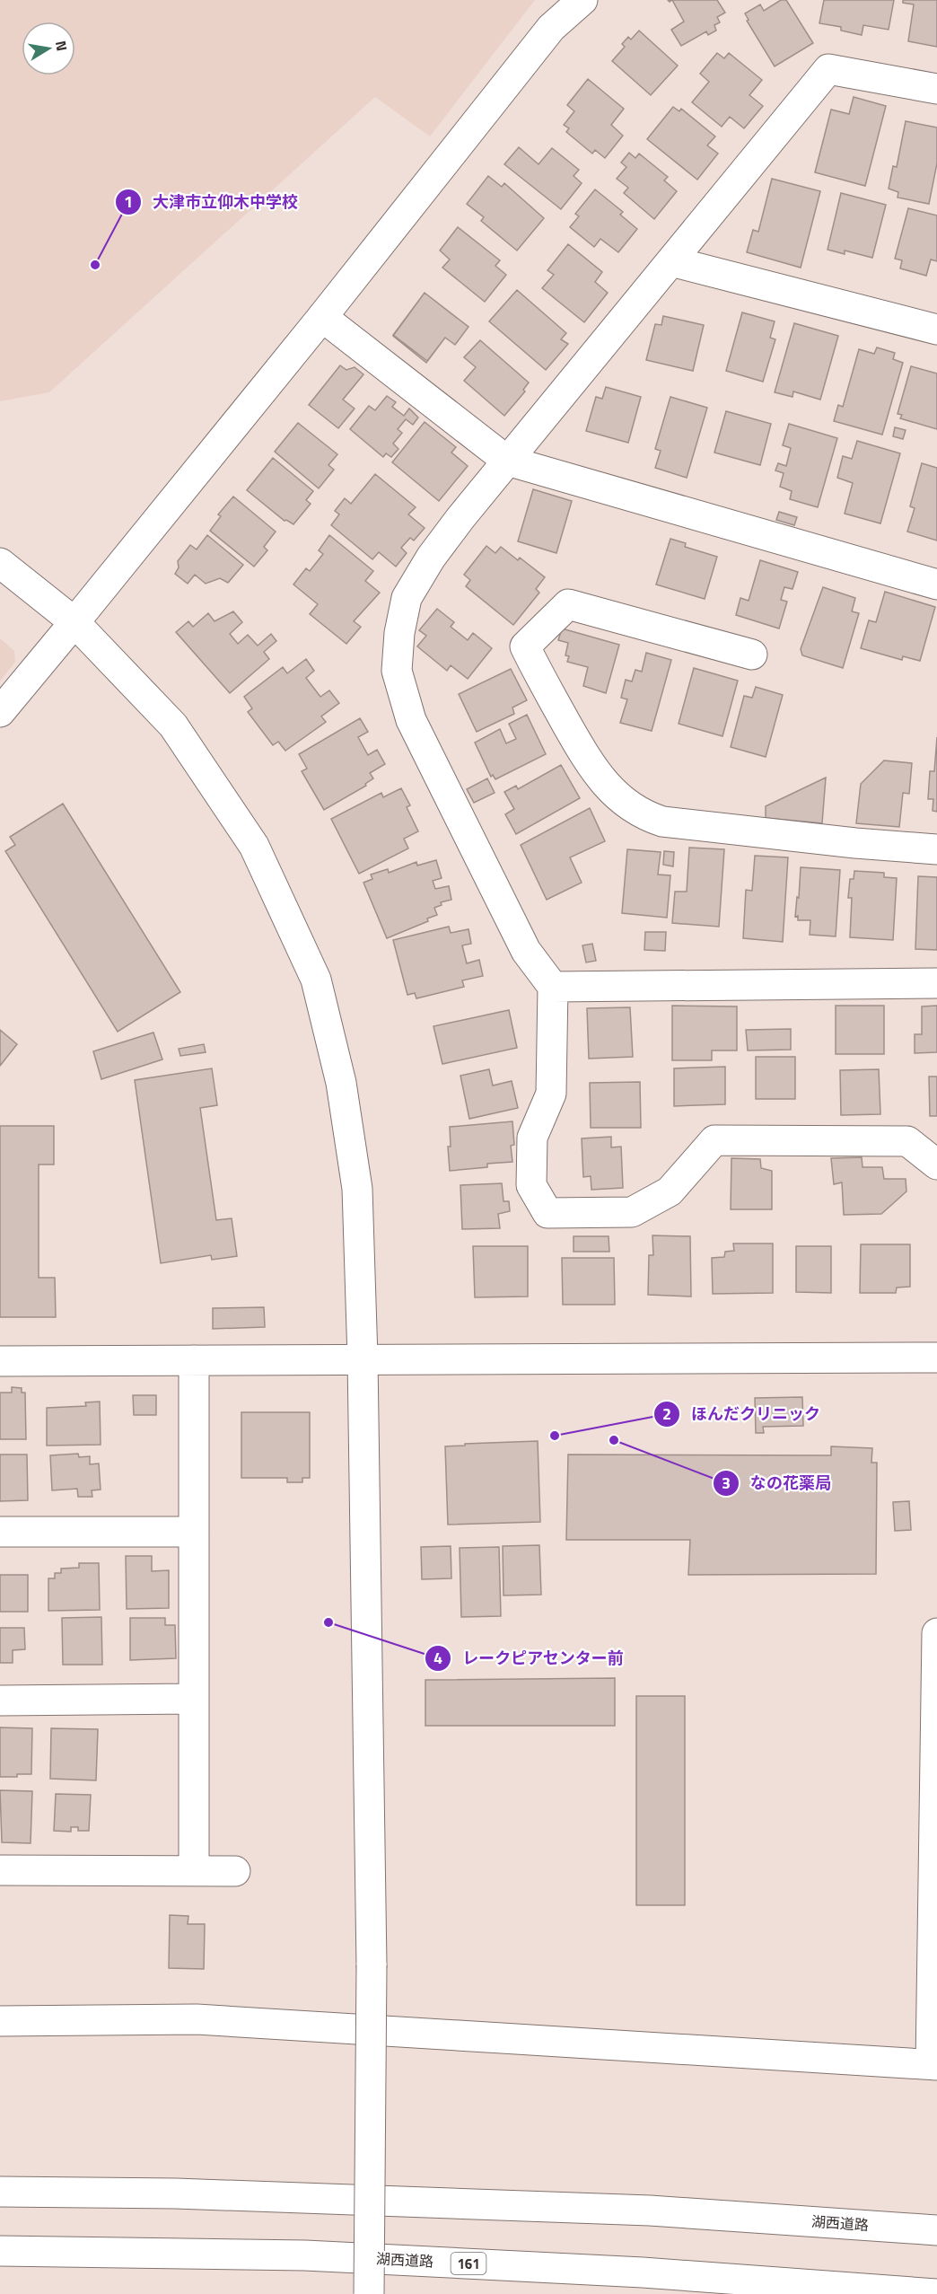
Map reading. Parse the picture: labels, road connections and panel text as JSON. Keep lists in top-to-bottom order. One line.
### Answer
{"streets":{"main road":["湖西道路","161"]},"places":["大津市立仰木中学校","ほんだクリニック","なの花薬局","レークピアセンター前"],"north":"right"}
